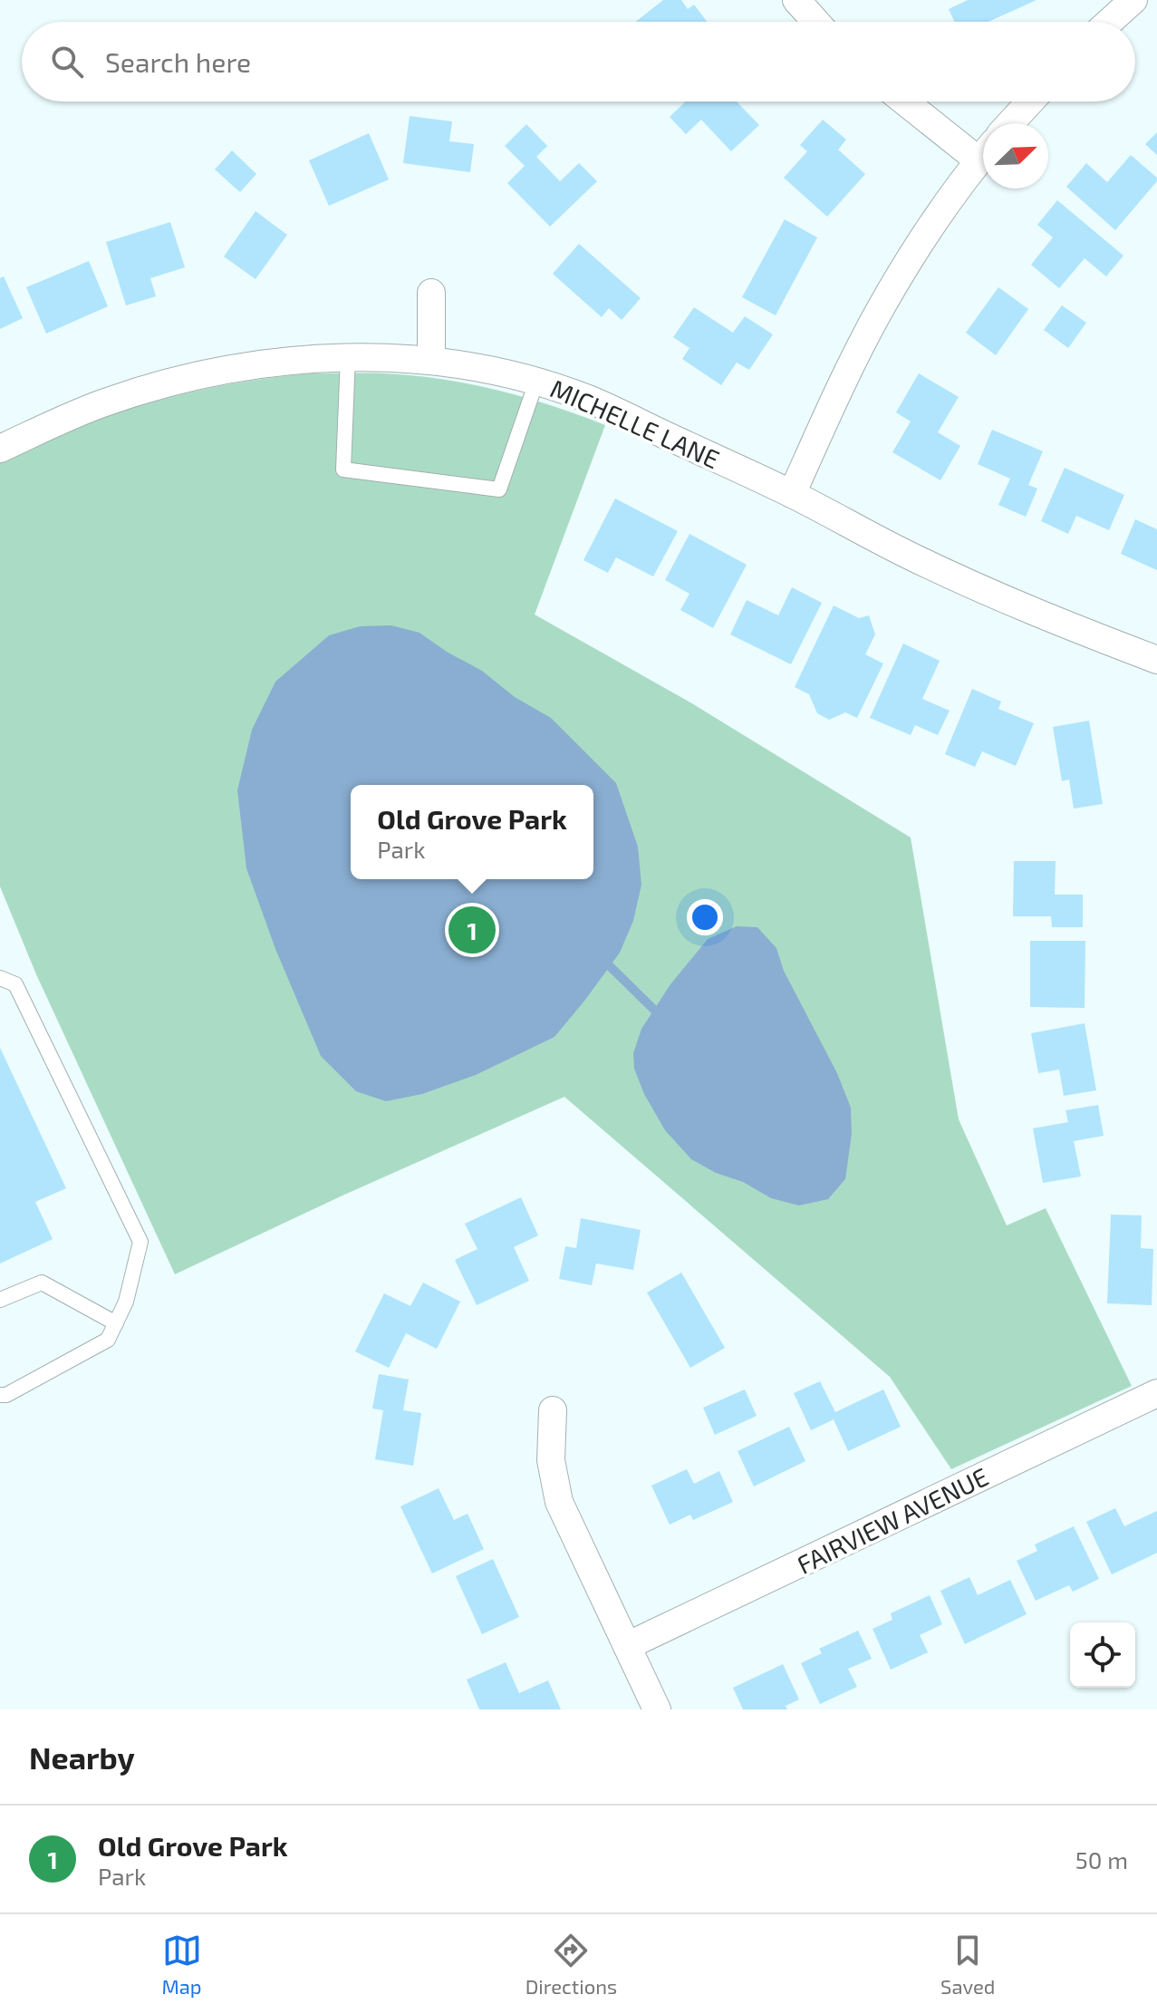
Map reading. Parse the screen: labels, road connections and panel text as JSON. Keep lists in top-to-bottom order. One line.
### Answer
{"streets":{"street":["MICHELLE LANE","FAIRVIEW AVENUE"]},"north":"top right","page":{"search":"Search here","popup":["Old Grove Park","Park"],"pins":"1","heading":"Nearby","list":[{"mark":"1","name":"Old Grove Park","note":"Park","value":"50 m"}],"nav":["Map","Directions","Saved"]}}
